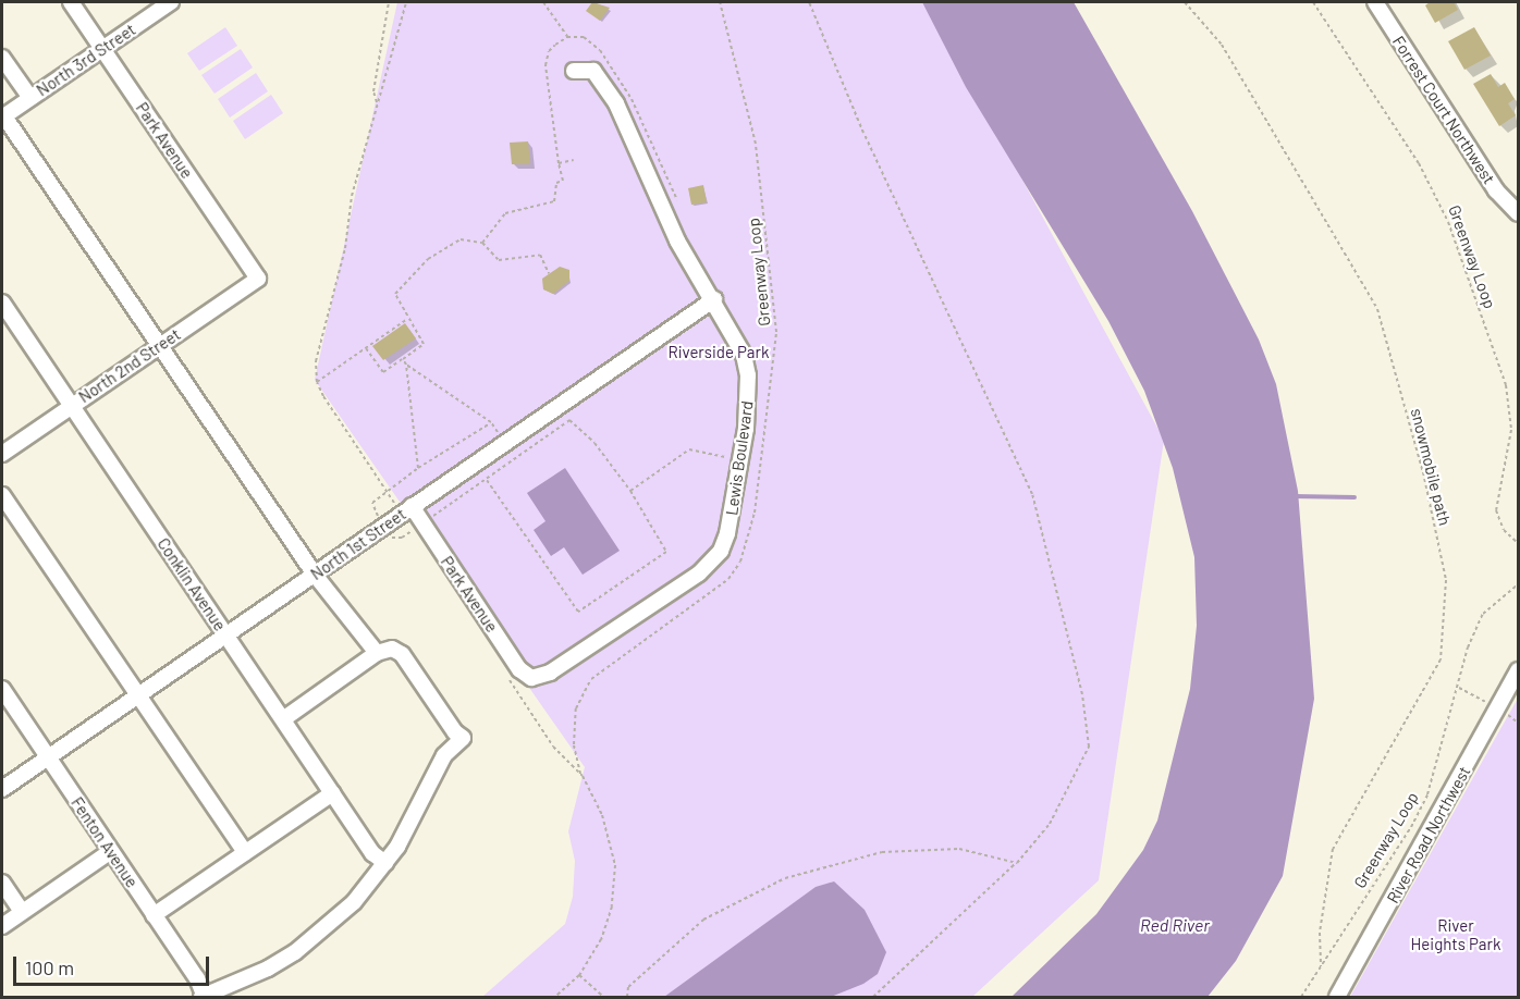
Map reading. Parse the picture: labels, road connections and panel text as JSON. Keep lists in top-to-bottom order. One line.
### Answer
{"streets":{"street":["North 3rd Street","Forrest Court Northwest","Park Avenue","North 2nd Street","Lewis Boulevard","North 1st Street","Conklin Avenue","River Road Northwest","Fenton Avenue"],"path":["Greenway Loop","snowmobile path"]},"crossings":[["North 3rd Street","Park Avenue"],["Park Avenue","North 2nd Street"],["Park Avenue","Lewis Boulevard"],["Park Avenue","North 1st Street"],["Greenway Loop","snowmobile path"],["North 2nd Street","Conklin Avenue"],["Lewis Boulevard","North 1st Street"],["North 1st Street","Conklin Avenue"],["North 1st Street","Fenton Avenue"]],"water":["Red River"],"parks":["Riverside Park","River Heights Park"],"scale_bar":"100 m"}
